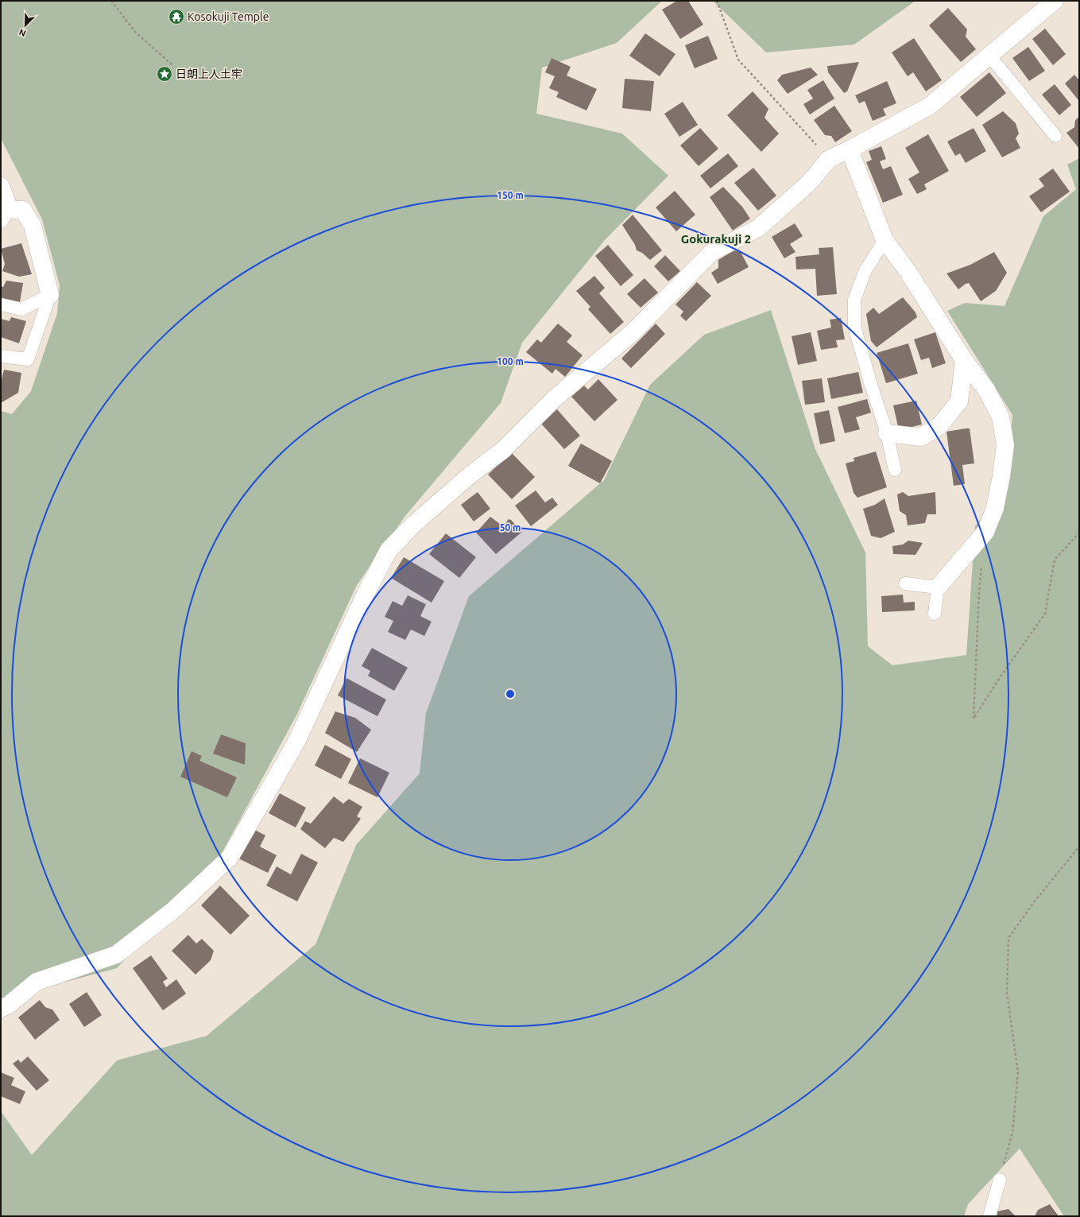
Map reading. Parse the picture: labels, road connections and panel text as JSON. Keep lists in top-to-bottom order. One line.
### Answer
{"districts":["Gokurakuji 2"],"places":{"temple":["Kosokuji Temple"],"place":["日朗上人土牢"]},"north":"bottom left","rings":["150 m","100 m","50 m"]}
